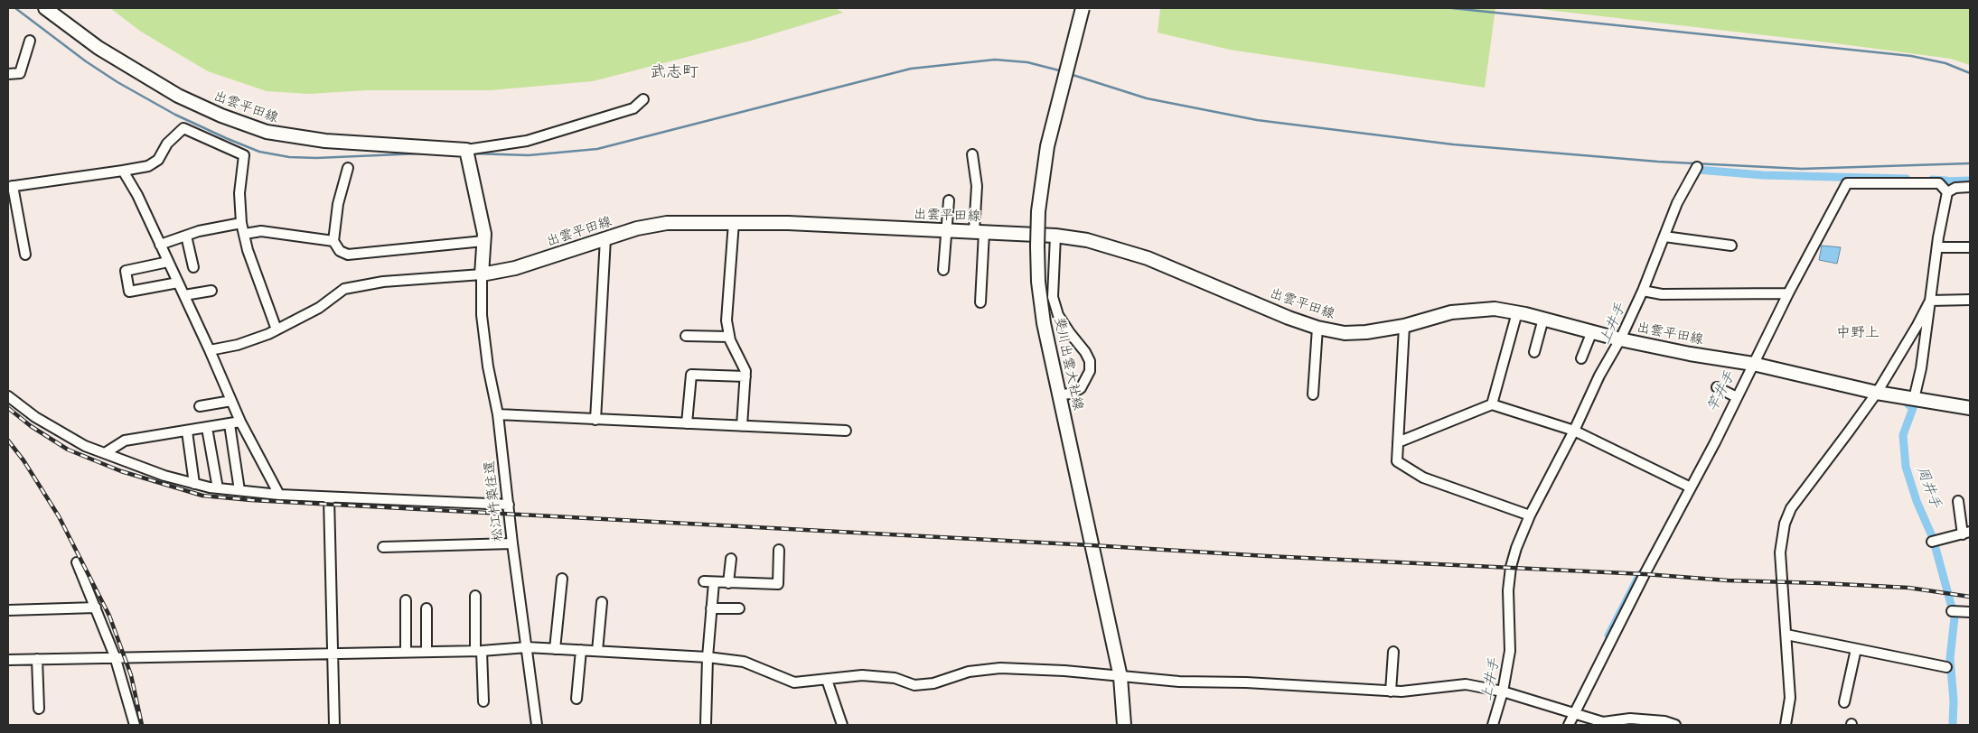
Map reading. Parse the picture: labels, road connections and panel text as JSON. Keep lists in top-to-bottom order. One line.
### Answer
{"streets":{"main road":["出雲平田線","斐川出雲大社線"],"street":["松江杵築往還"]},"crossings":[["出雲平田線","松江杵築往還"]],"districts":["武志町","中野上"],"water":["上井手","竿井手","周井手"]}
